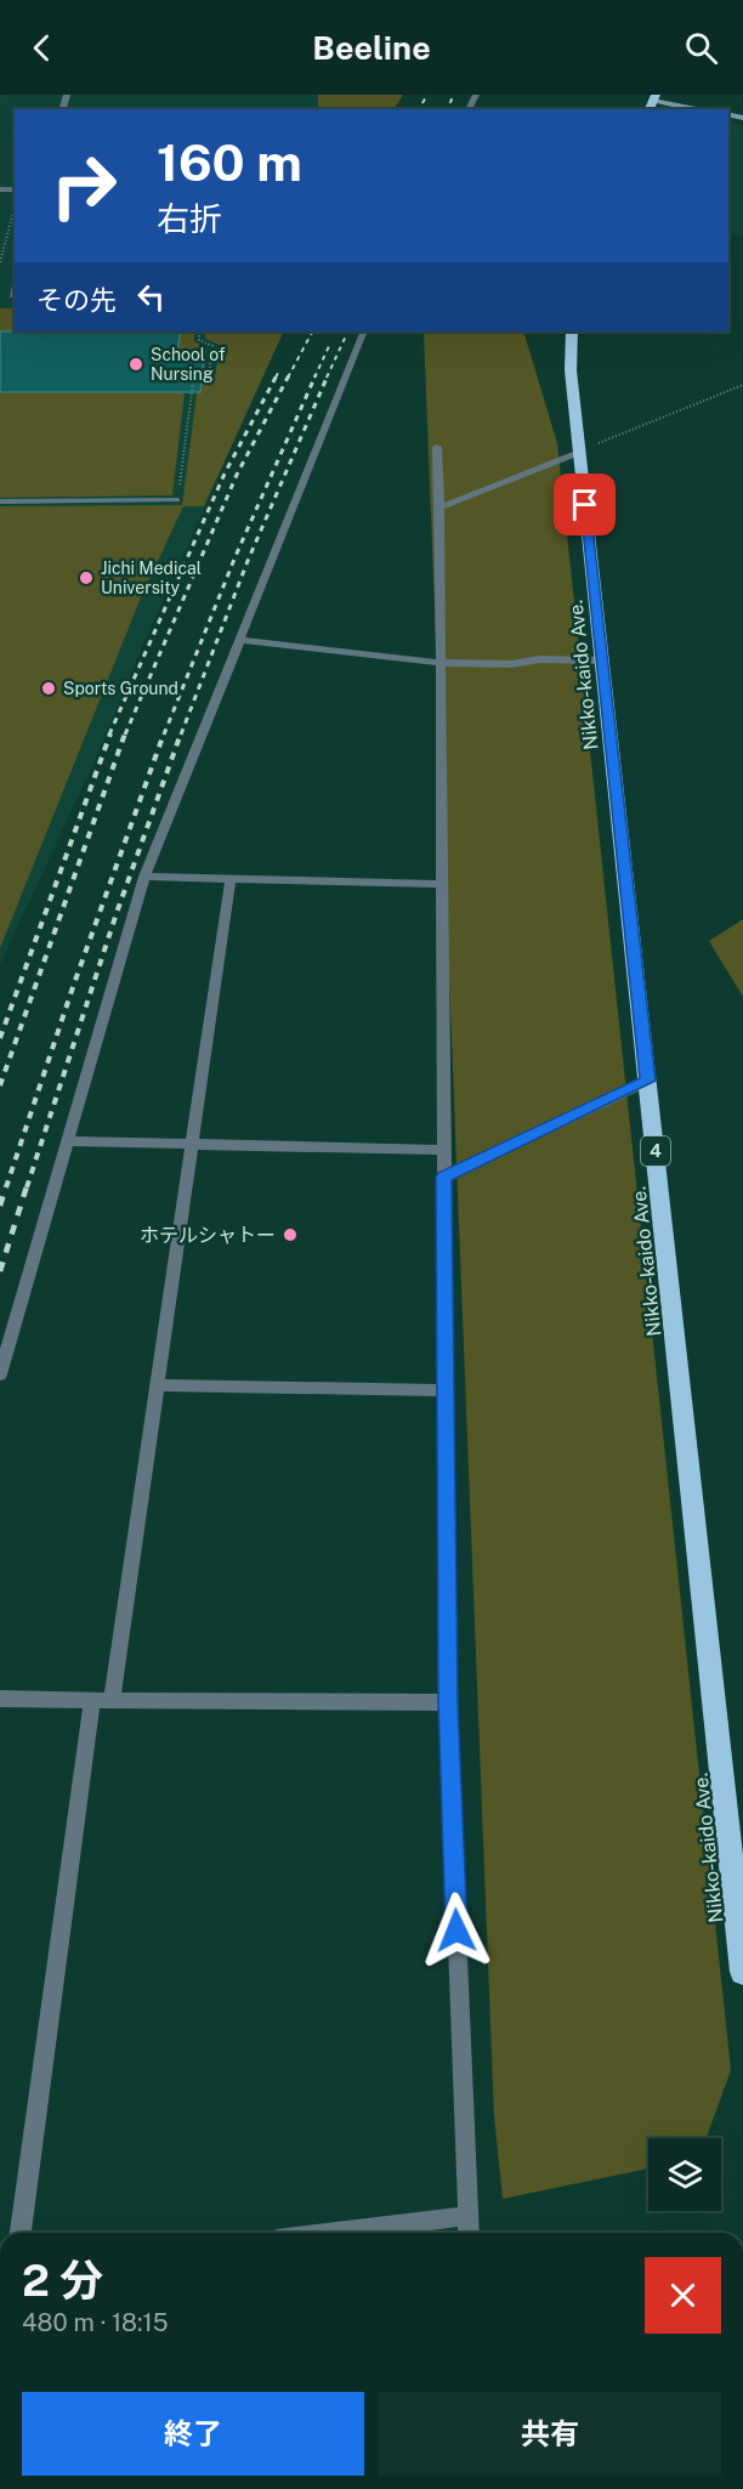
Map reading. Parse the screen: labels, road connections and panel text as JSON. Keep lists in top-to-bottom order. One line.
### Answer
{"streets":{"highway":["Nikko-kaido Ave.","4"]},"places":["School of Nursing","Jichi Medical University","Sports Ground","ホテルシャトー"],"page":{"header":"Beeline","turn":["160 m","右折"],"then":"その先","heading":["2 分","480 m · 18:15"],"buttons":["終了","共有"]}}
